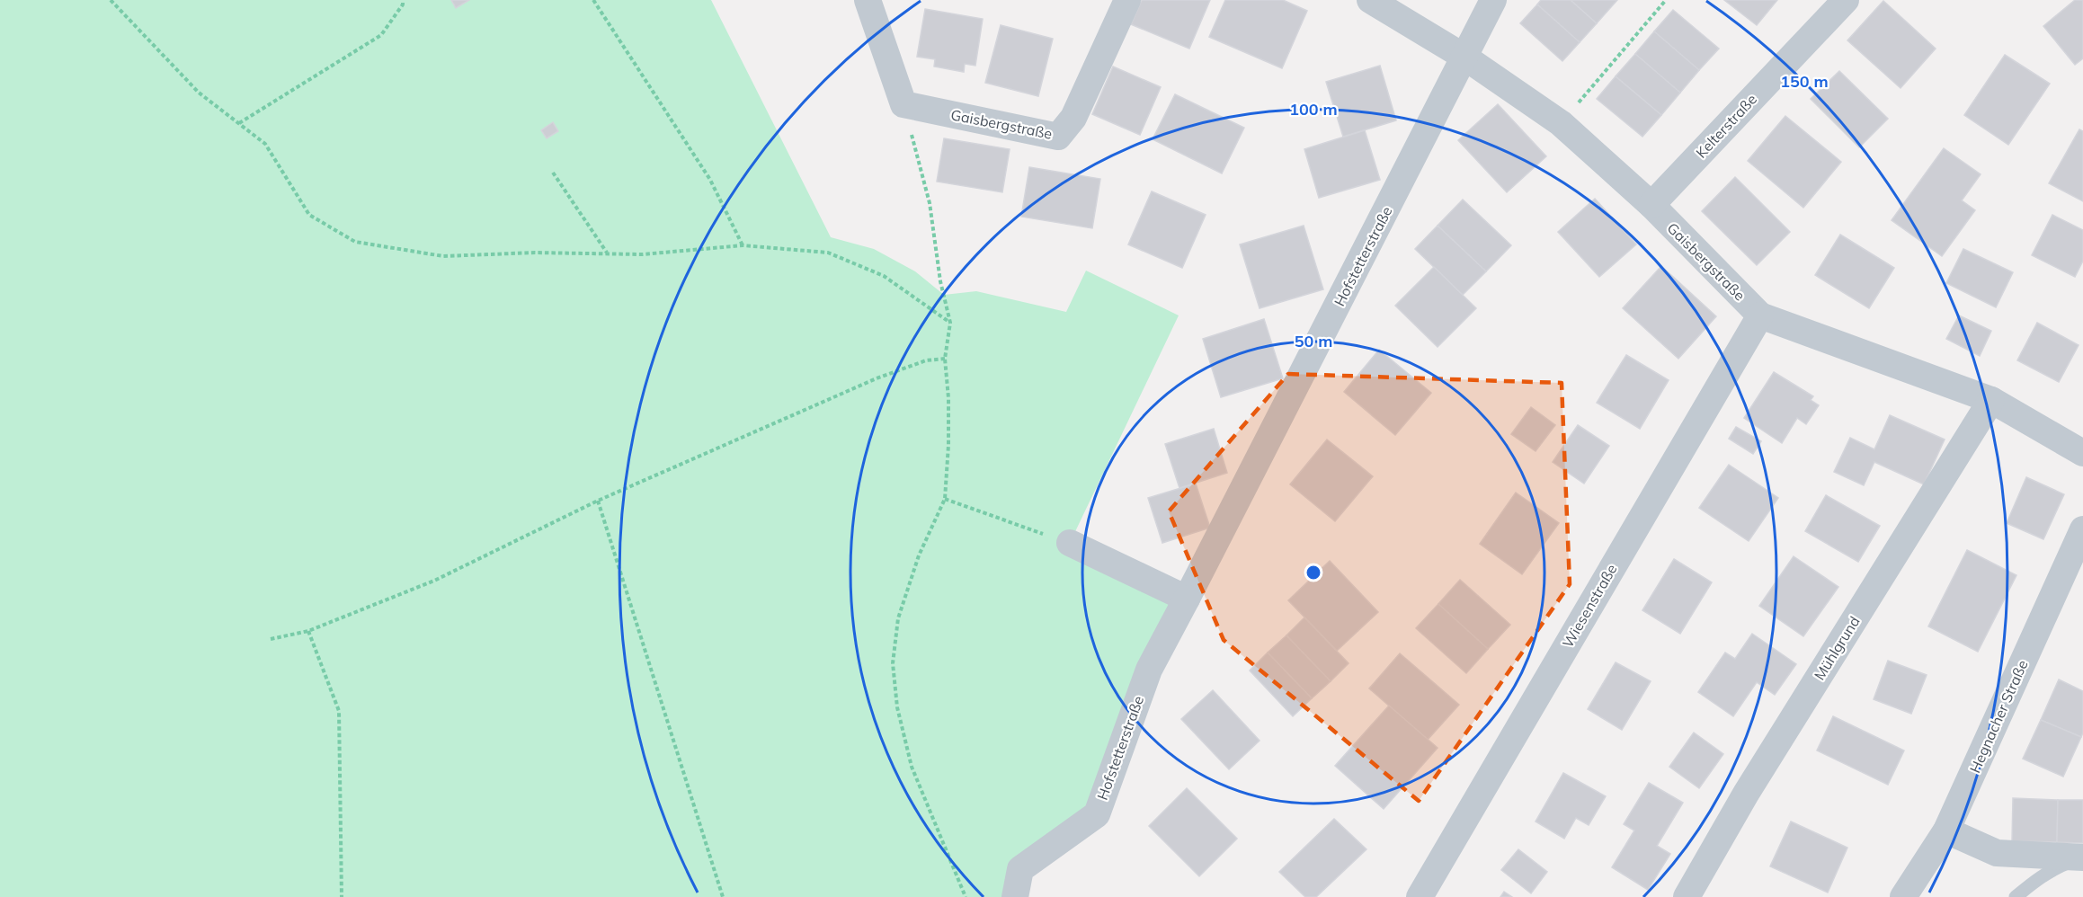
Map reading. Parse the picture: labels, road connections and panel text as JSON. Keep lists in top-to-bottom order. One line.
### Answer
{"streets":{"street":["Gaisbergstraße","Kelterstraße","Hofstetterstraße","Wiesenstraße","Mühlgrund","Hegnacher Straße"]},"crossings":[["Gaisbergstraße","Kelterstraße"],["Gaisbergstraße","Hofstetterstraße"],["Gaisbergstraße","Wiesenstraße"],["Gaisbergstraße","Mühlgrund"]],"rings":["150 m","100 m","50 m"]}
